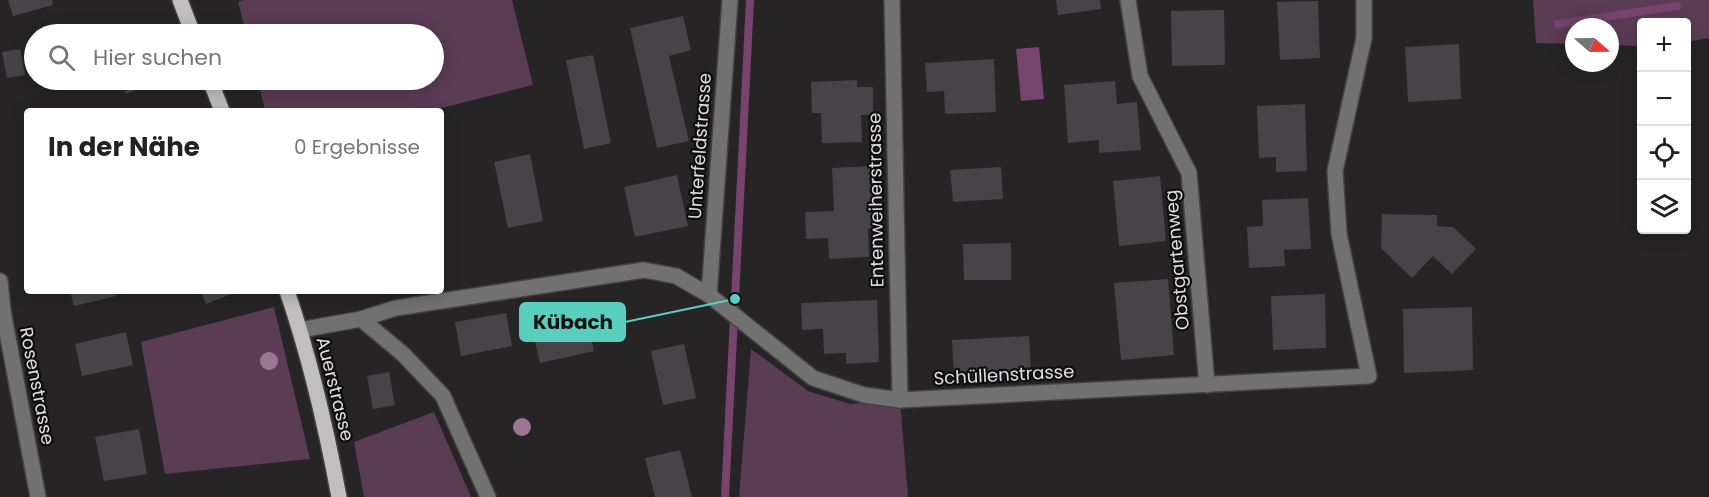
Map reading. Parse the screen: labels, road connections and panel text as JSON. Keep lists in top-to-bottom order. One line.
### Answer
{"streets":{"main road":["Auerstrasse"],"street":["Unterfeldstrasse","Entenweiherstrasse","Obstgartenweg","Schüllenstrasse","Rosenstrasse"]},"crossings":[["Unterfeldstrasse","Schüllenstrasse"],["Entenweiherstrasse","Schüllenstrasse"],["Obstgartenweg","Schüllenstrasse"],["Schüllenstrasse","Auerstrasse"]],"places":["Kübach"],"north":"right","page":{"map_buttons":["+","−"],"search":"Hier suchen","heading":["In der Nähe","0 Ergebnisse"]}}
